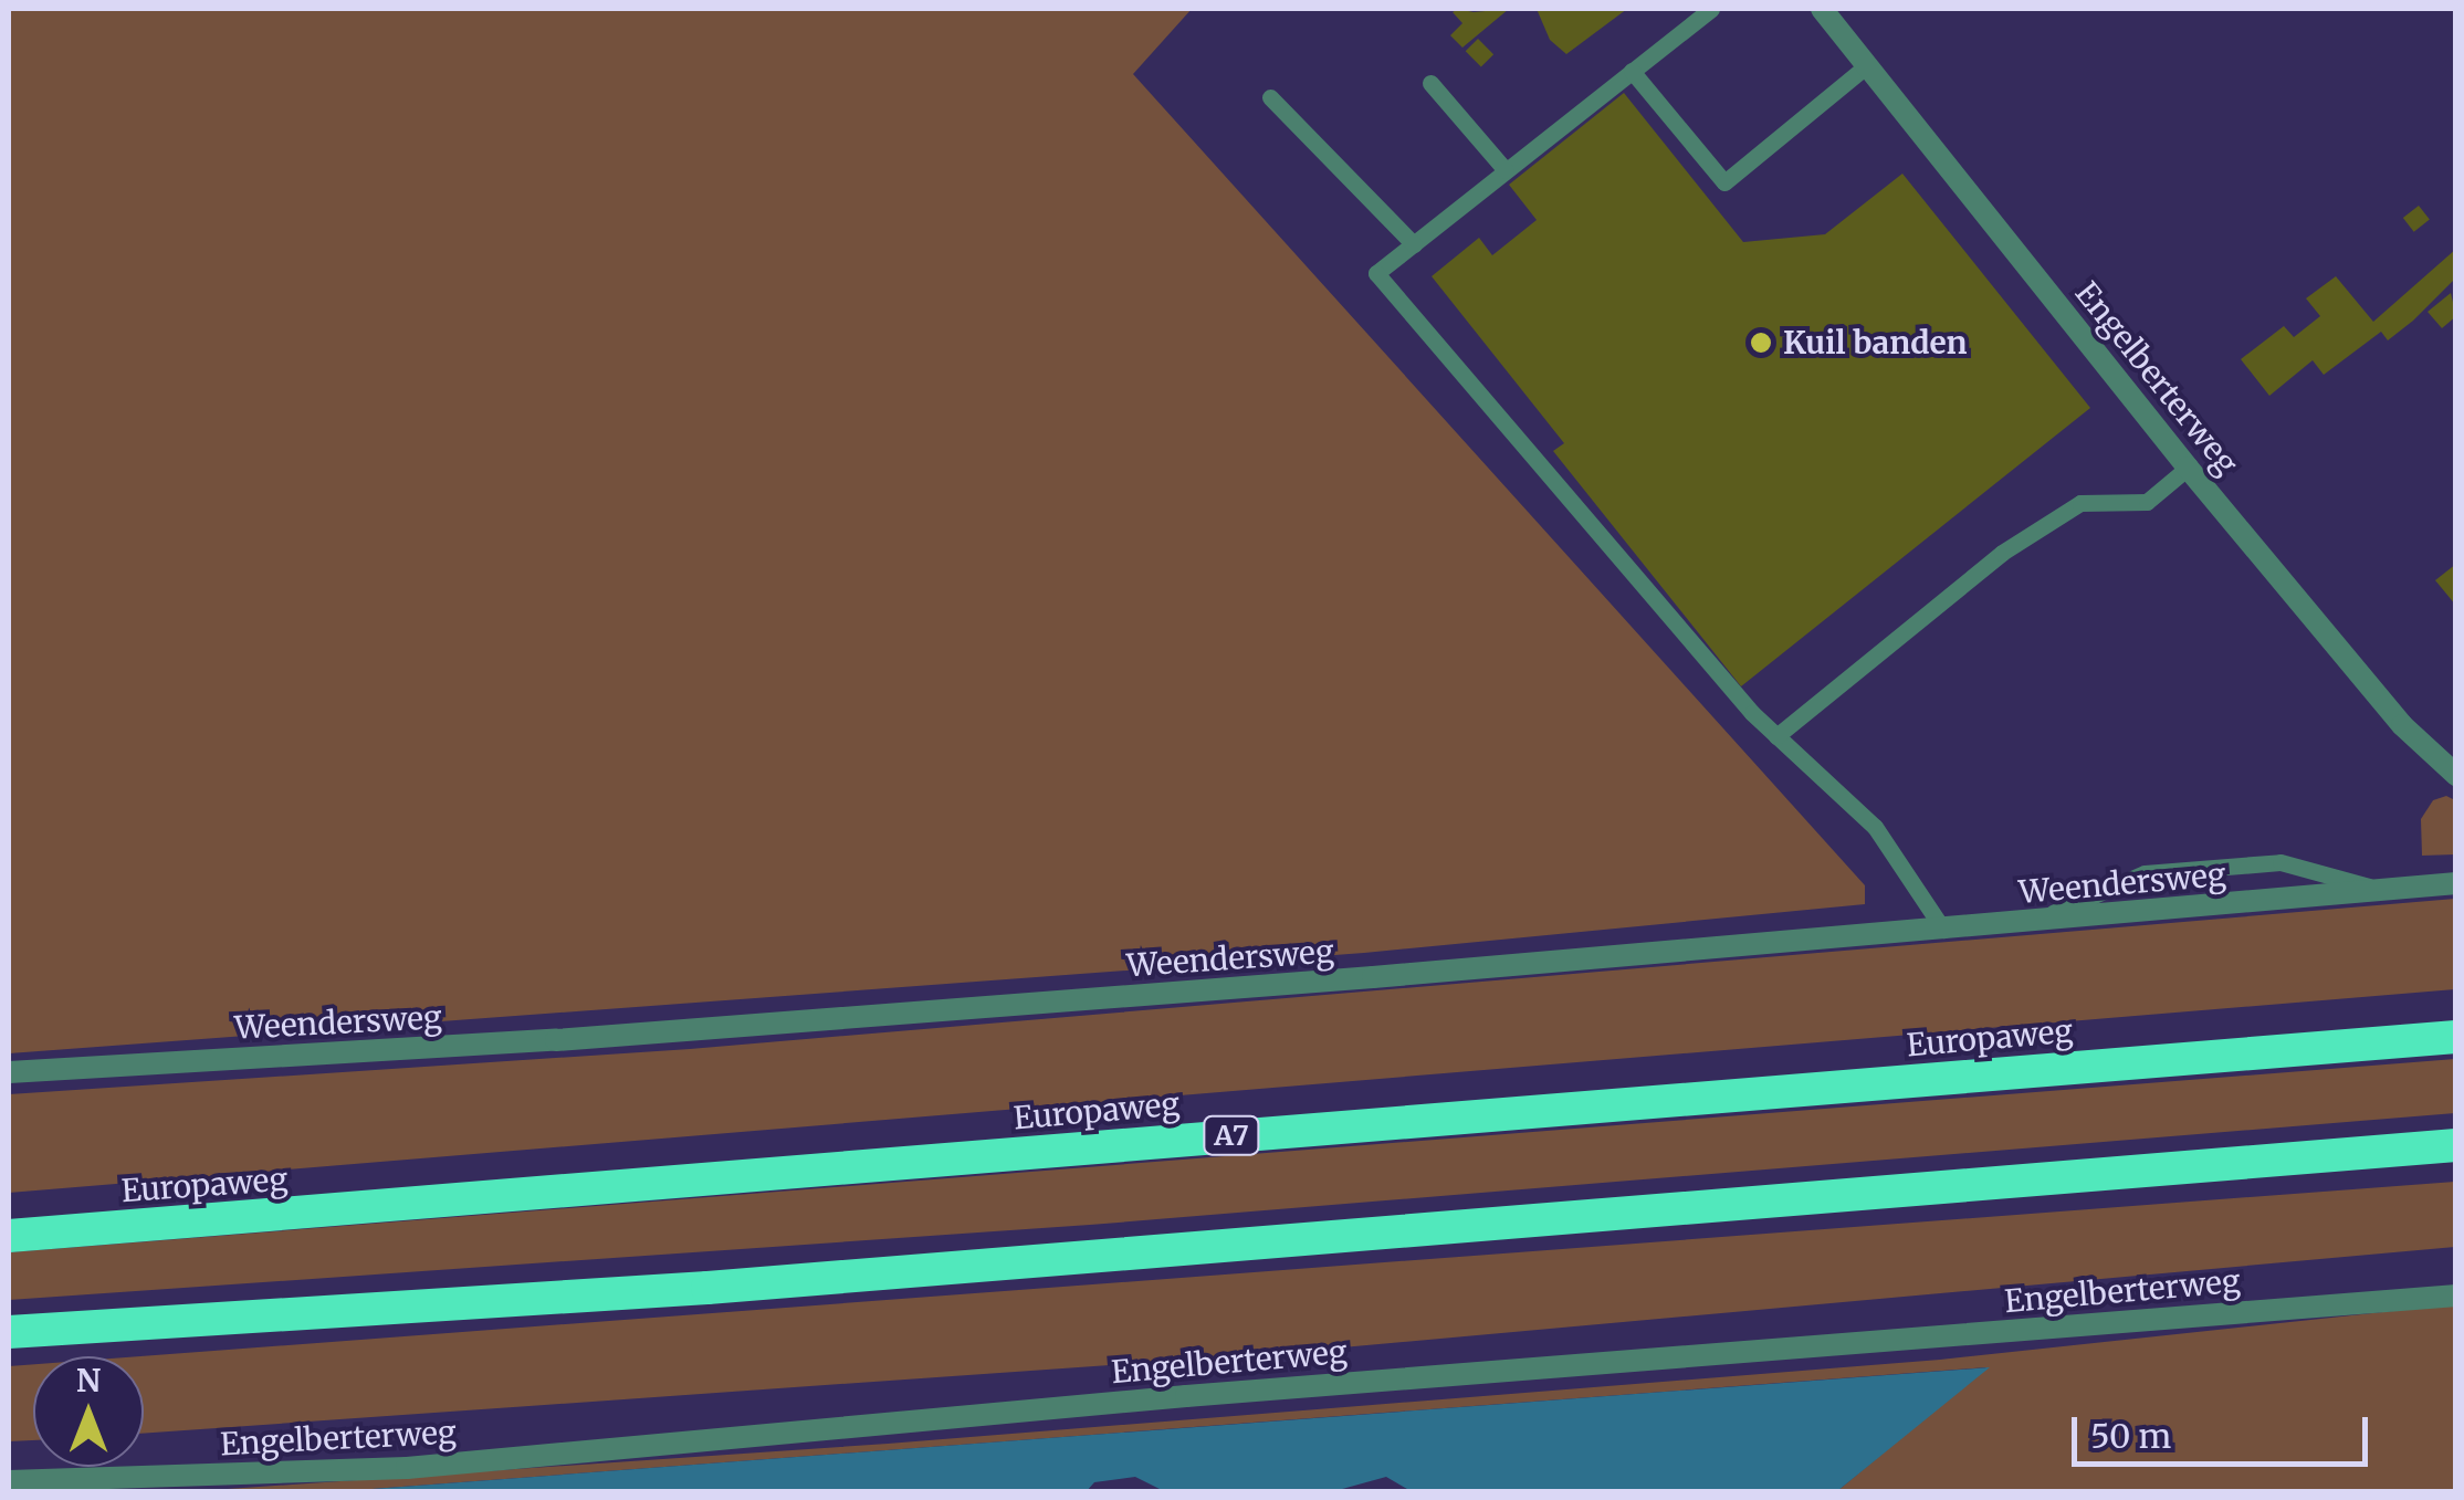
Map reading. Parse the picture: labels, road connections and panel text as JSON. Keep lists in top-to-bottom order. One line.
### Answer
{"streets":{"highway":["Europaweg","A7"],"street":["Engelberterweg","Weendersweg"]},"places":["Kuil banden"],"scale_bar":"50 m","north":"top"}
